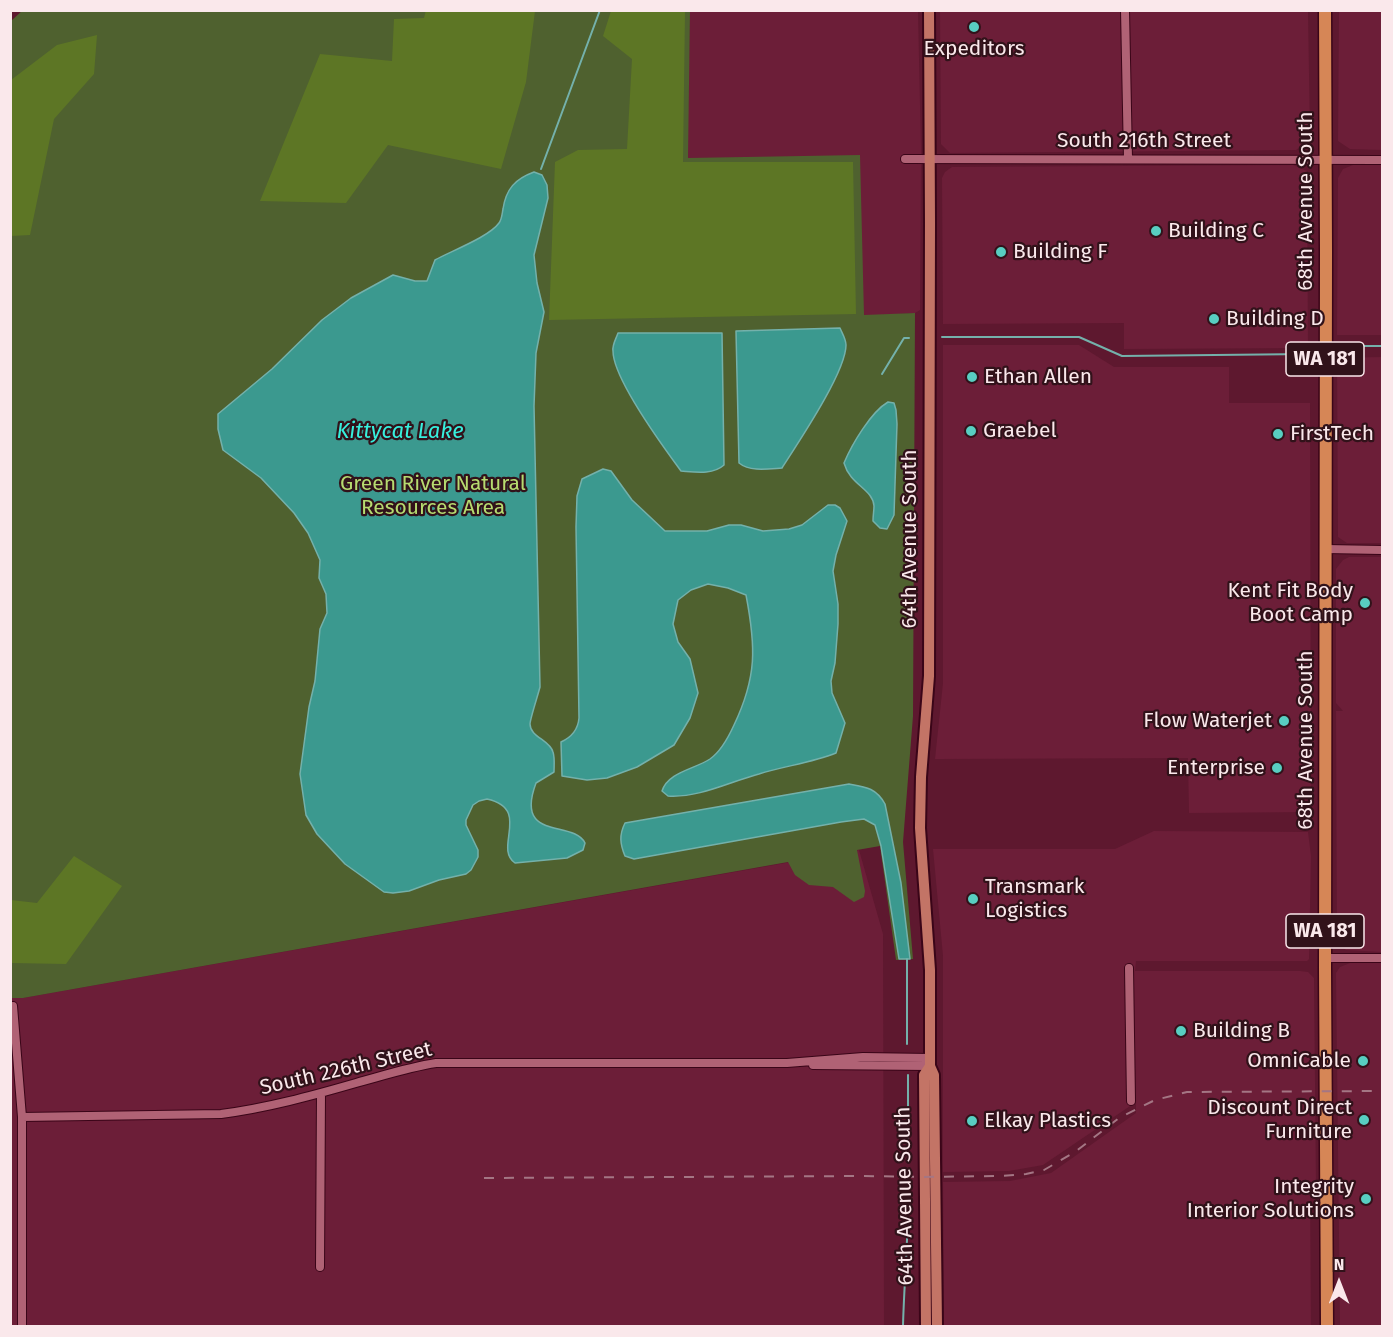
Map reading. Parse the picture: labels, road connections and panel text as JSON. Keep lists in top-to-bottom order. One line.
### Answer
{"streets":{"main road":["68th Avenue South","WA 181"],"street":["South 216th Street","64th Avenue South","South 226th Street"]},"crossings":[["South 216th Street","68th Avenue South"],["South 216th Street","64th Avenue South"],["64th Avenue South","South 226th Street"]],"water":["Kittycat Lake"],"parks":["Green River Natural Resources Area"],"places":["Expeditors","Building C","Building F","Building D","Ethan Allen","Graebel","FirstTech","Kent Fit Body Boot Camp","Flow Waterjet","Enterprise","Transmark Logistics","Building B","OmniCable","Discount Direct Furniture","Elkay Plastics","Integrity Interior Solutions"],"north":"top"}
